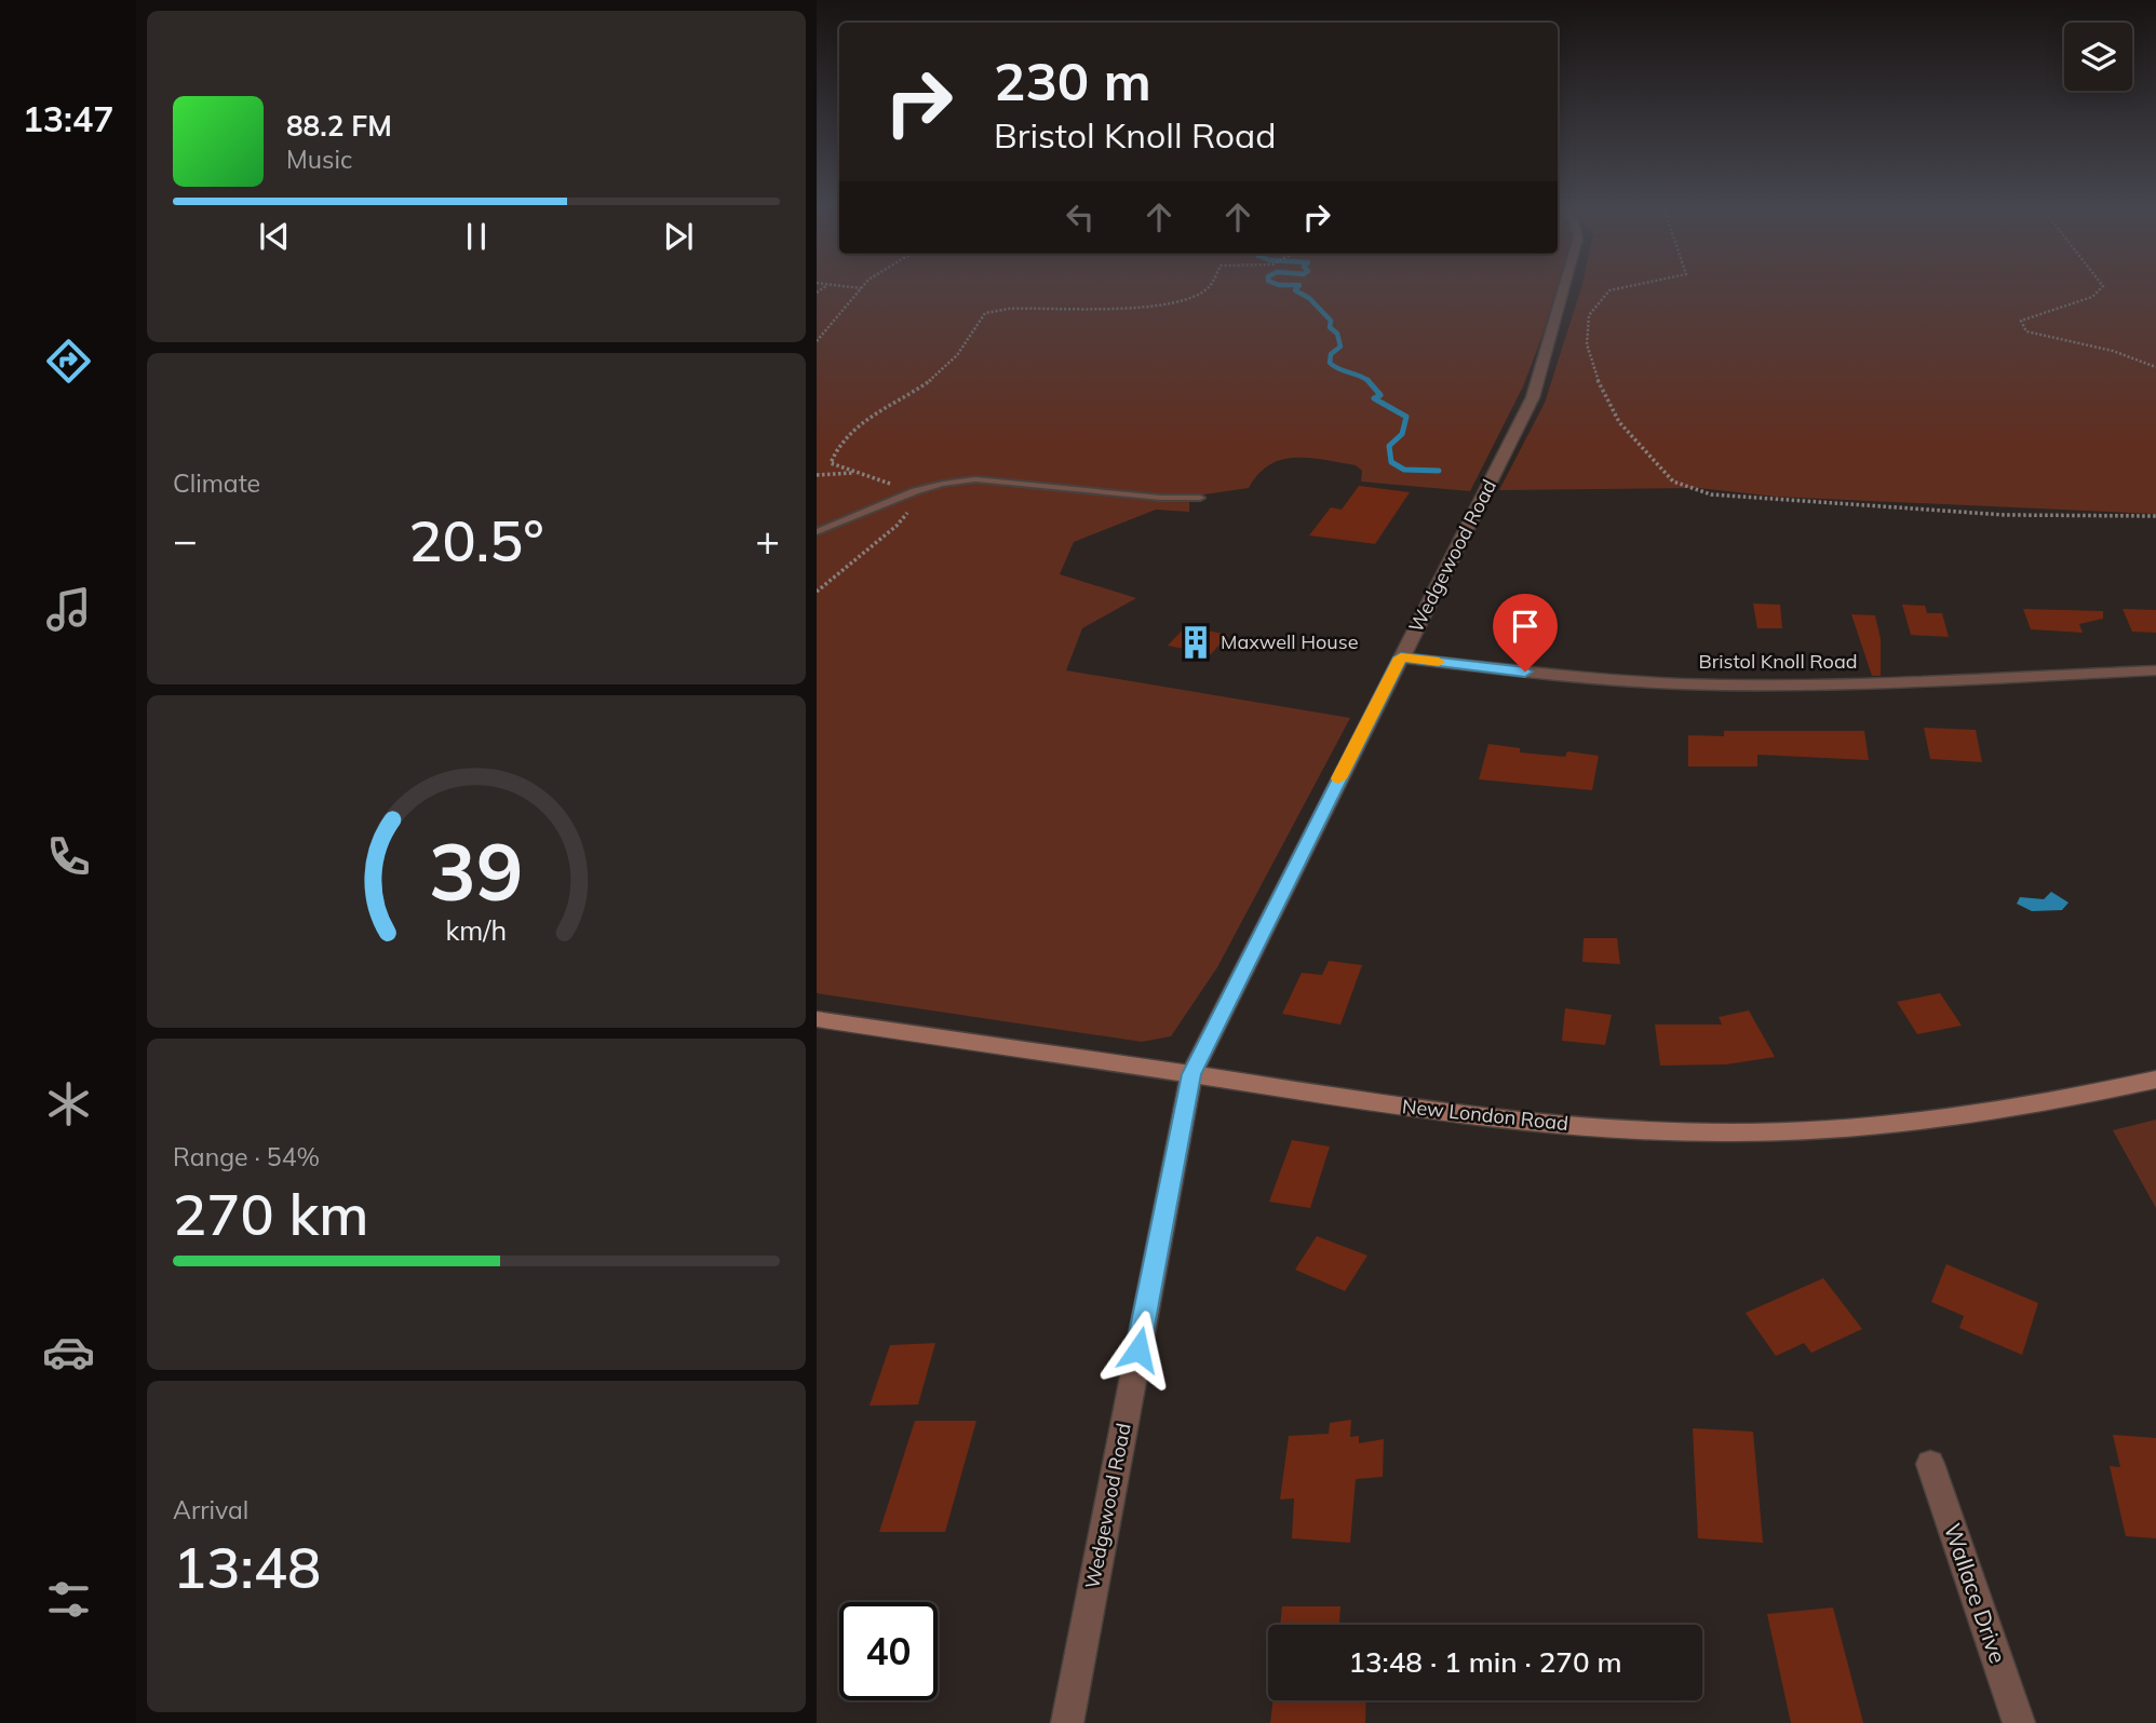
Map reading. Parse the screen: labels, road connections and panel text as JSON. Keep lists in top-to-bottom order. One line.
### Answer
{"streets":{"main road":["New London Road"],"street":["Wedgewood Road","Bristol Knoll Road","Wallace Drive"]},"crossings":[["Wedgewood Road","Bristol Knoll Road"],["Wedgewood Road","New London Road"]],"places":{"building":["Maxwell House"]},"page":{"tabs":"13:47","turn":["230 m","Bristol Knoll Road"],"song":["88.2 FM","Music"],"tile":["Climate",["Range · 54%","270 km"],["Arrival","13:48"]],"heat":["−","20.5°","+"],"limit":"40","trip":"13:48 · 1 min · 270 m","gauge":["39","km/h"]}}
